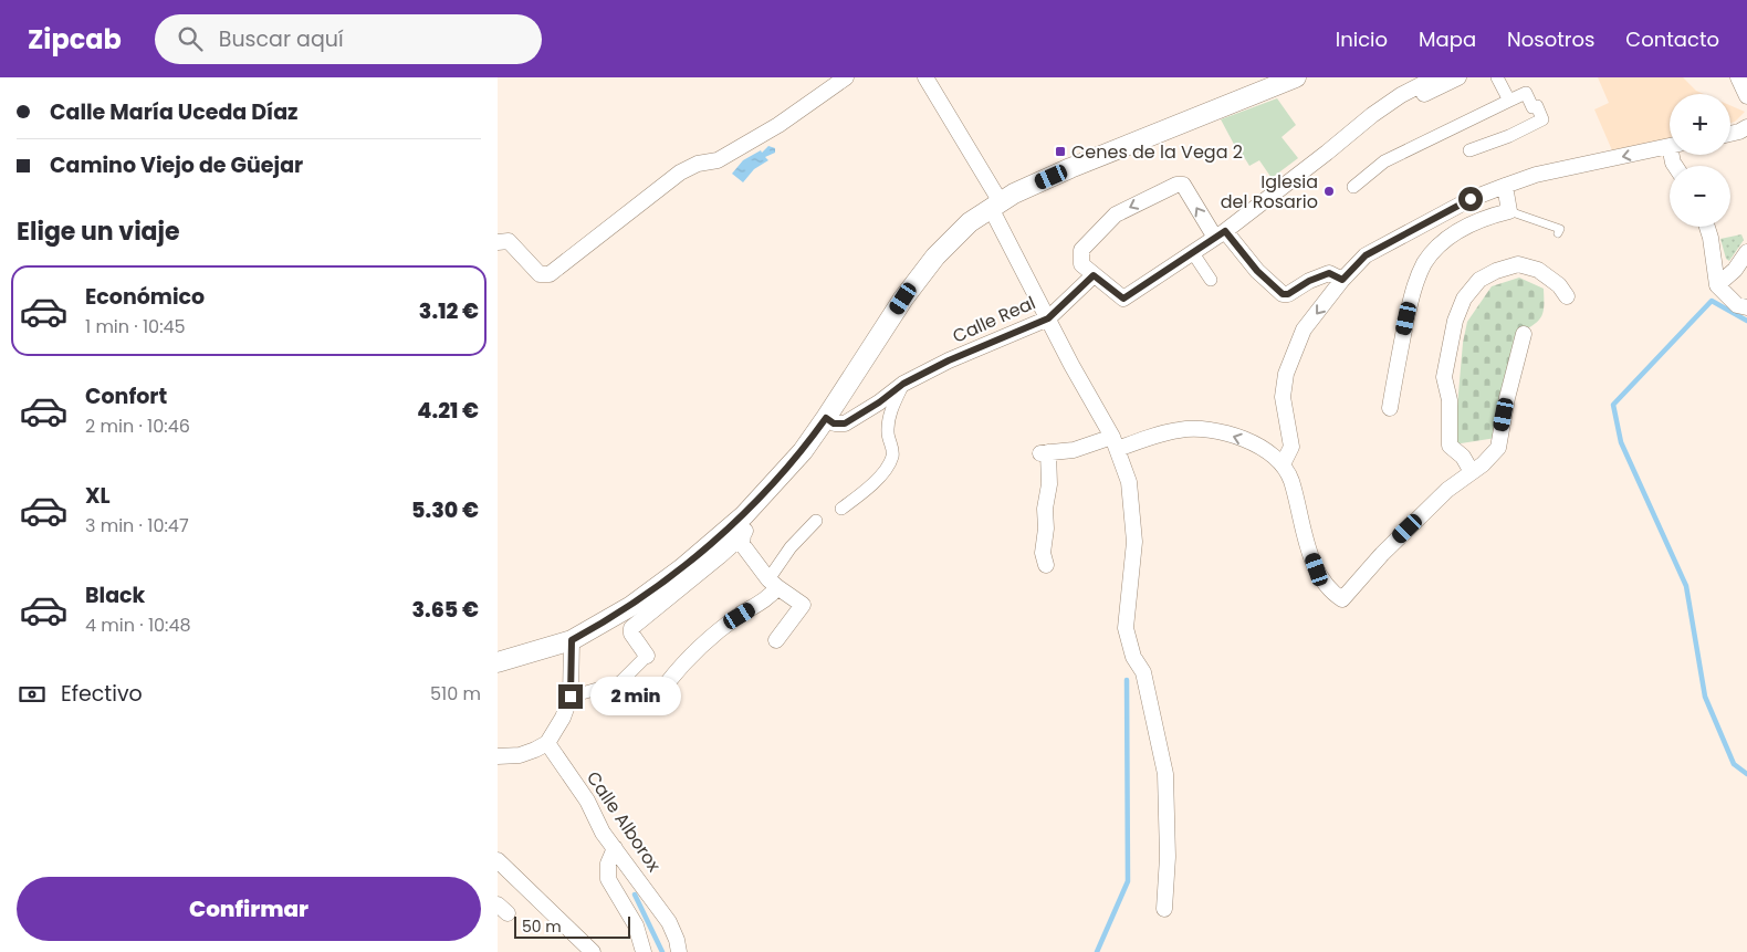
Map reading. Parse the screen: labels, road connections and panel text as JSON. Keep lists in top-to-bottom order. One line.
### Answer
{"streets":{"street":["Calle Real","Calle Alborox"]},"places":{"transit":["Cenes de la Vega 2"],"other":["Iglesia del Rosario"]},"scale_bar":"50 m","page":{"header":"Zipcab","search":"Buscar aquí","nav":["Inicio","Mapa","Nosotros","Contacto"],"banner":["Calle María Uceda Díaz","Camino Viejo de Güejar"],"map_buttons":["+","−"],"heading":"Elige un viaje","list":[{"name":"Económico","note":"1 min · 10:45","value":"3.12 €"},{"name":"Confort","note":"2 min · 10:46","value":"4.21 €"},{"name":"XL","note":"3 min · 10:47","value":"5.30 €"},{"name":"Black","note":"4 min · 10:48","value":"3.65 €"}],"pay":["Efectivo","510 m"],"bubble":"2 min","buttons":"Confirmar","scale":"50 m"}}
